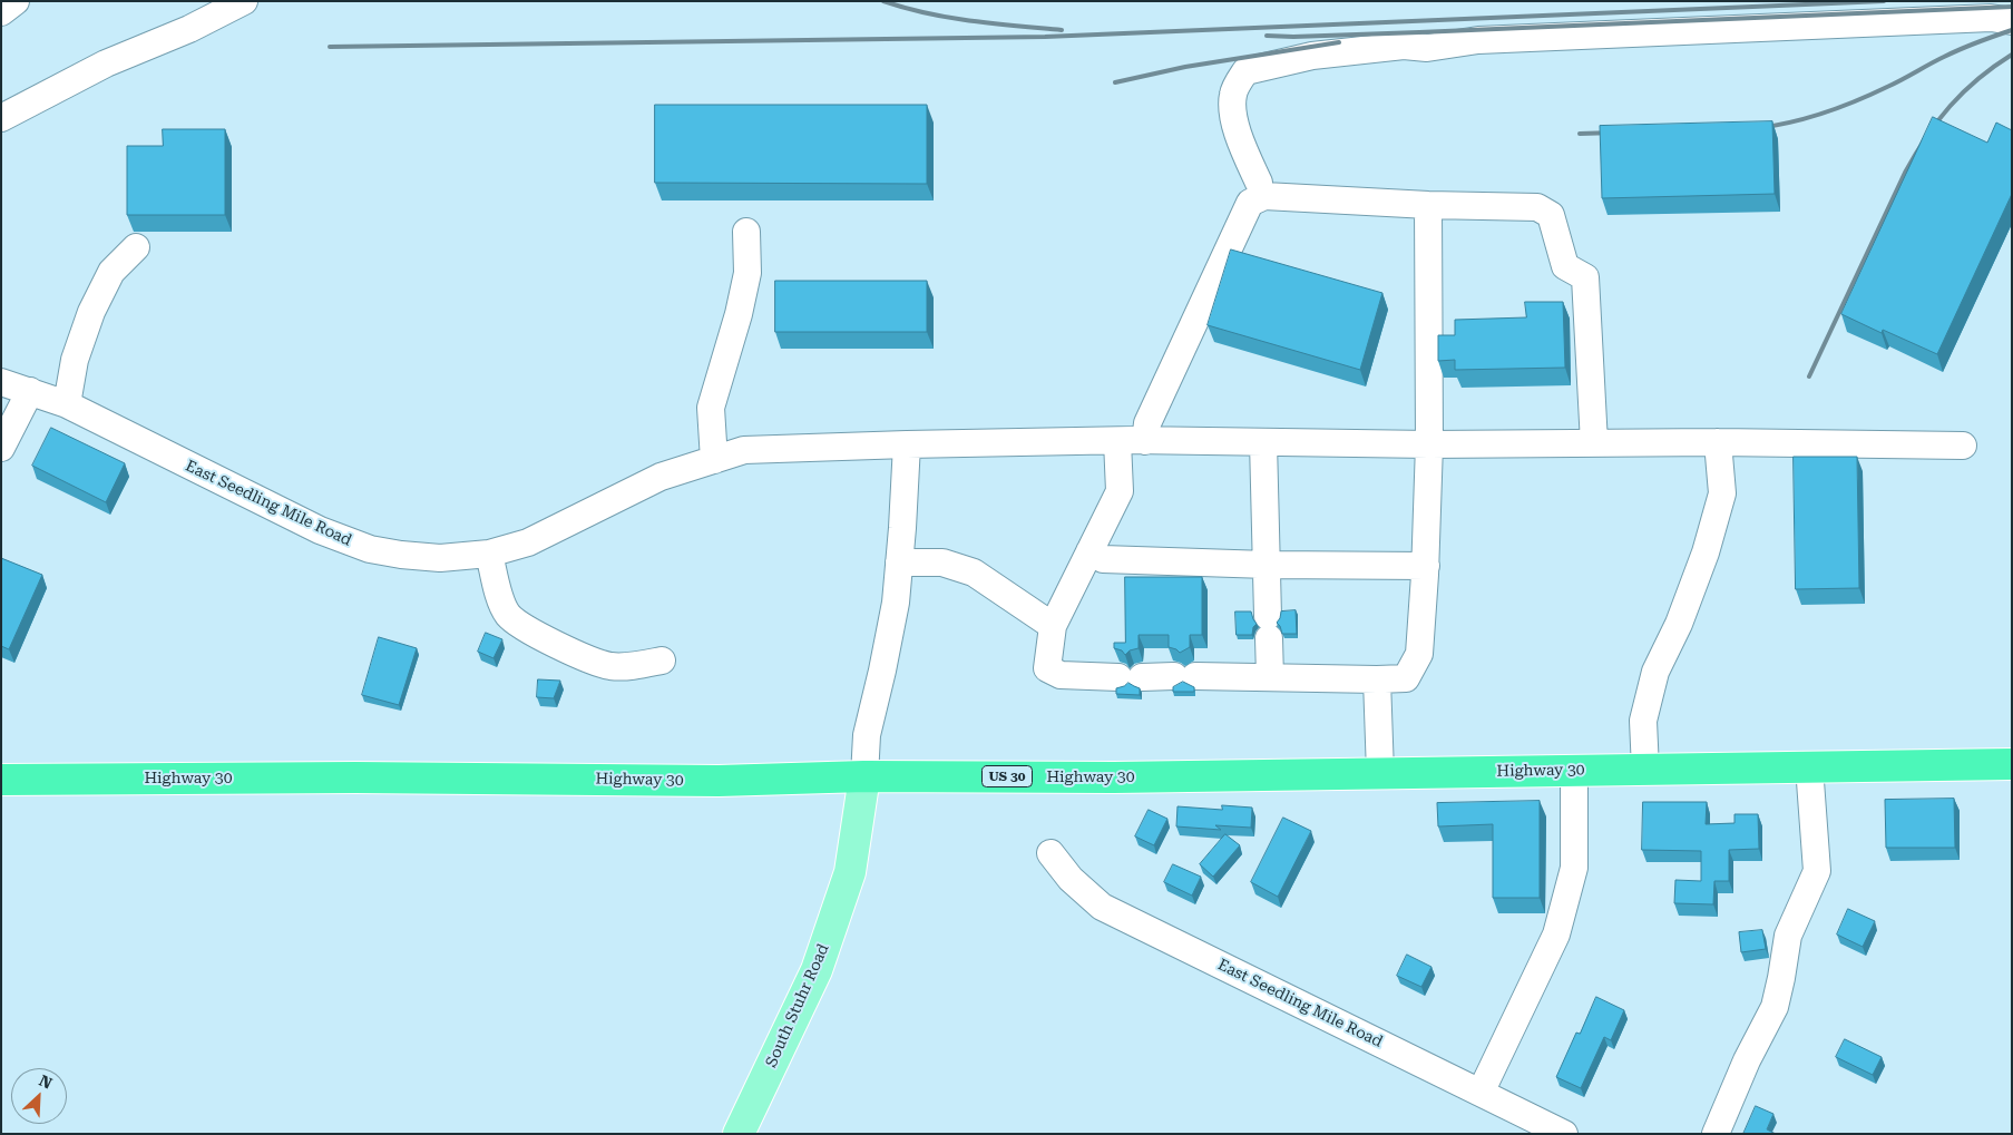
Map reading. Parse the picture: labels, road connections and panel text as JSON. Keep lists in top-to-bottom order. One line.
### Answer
{"streets":{"highway":["Highway 30","US 30"],"main road":["South Stuhr Road"],"street":["East Seedling Mile Road"]},"crossings":[["Highway 30","South Stuhr Road"]],"north":"top right"}
